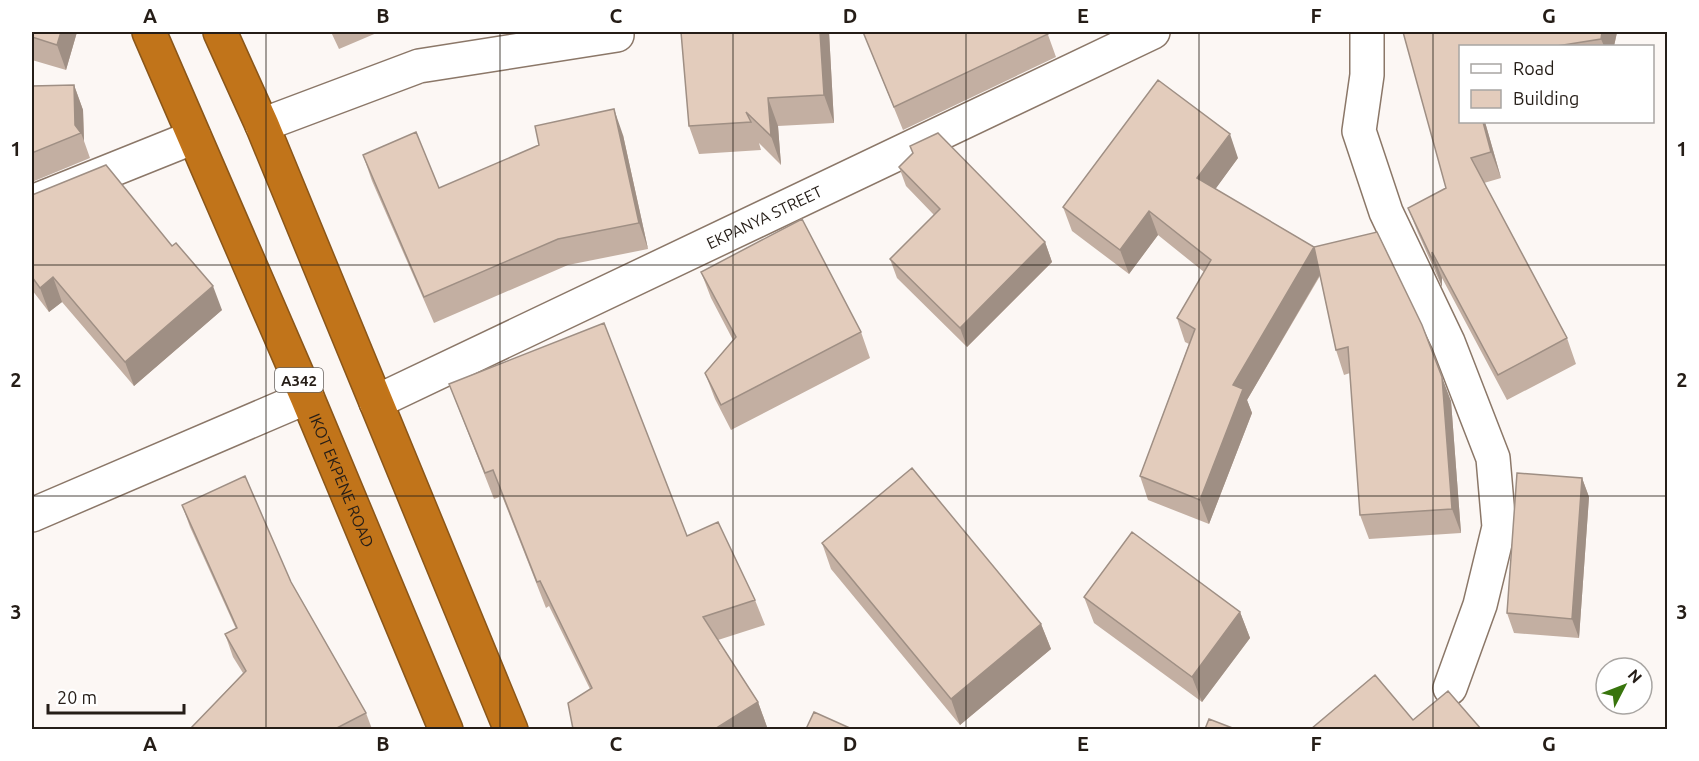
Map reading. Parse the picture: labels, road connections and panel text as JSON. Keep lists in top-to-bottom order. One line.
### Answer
{"streets":{"highway":["A342","IKOT EKPENE ROAD"],"street":["EKPANYA STREET"]},"legend":["Road","Building"],"scale_bar":"20 m","north":"top right","grid":{"columns":["A","B","C","D","E","F","G"],"rows":["1","2","3"]}}
